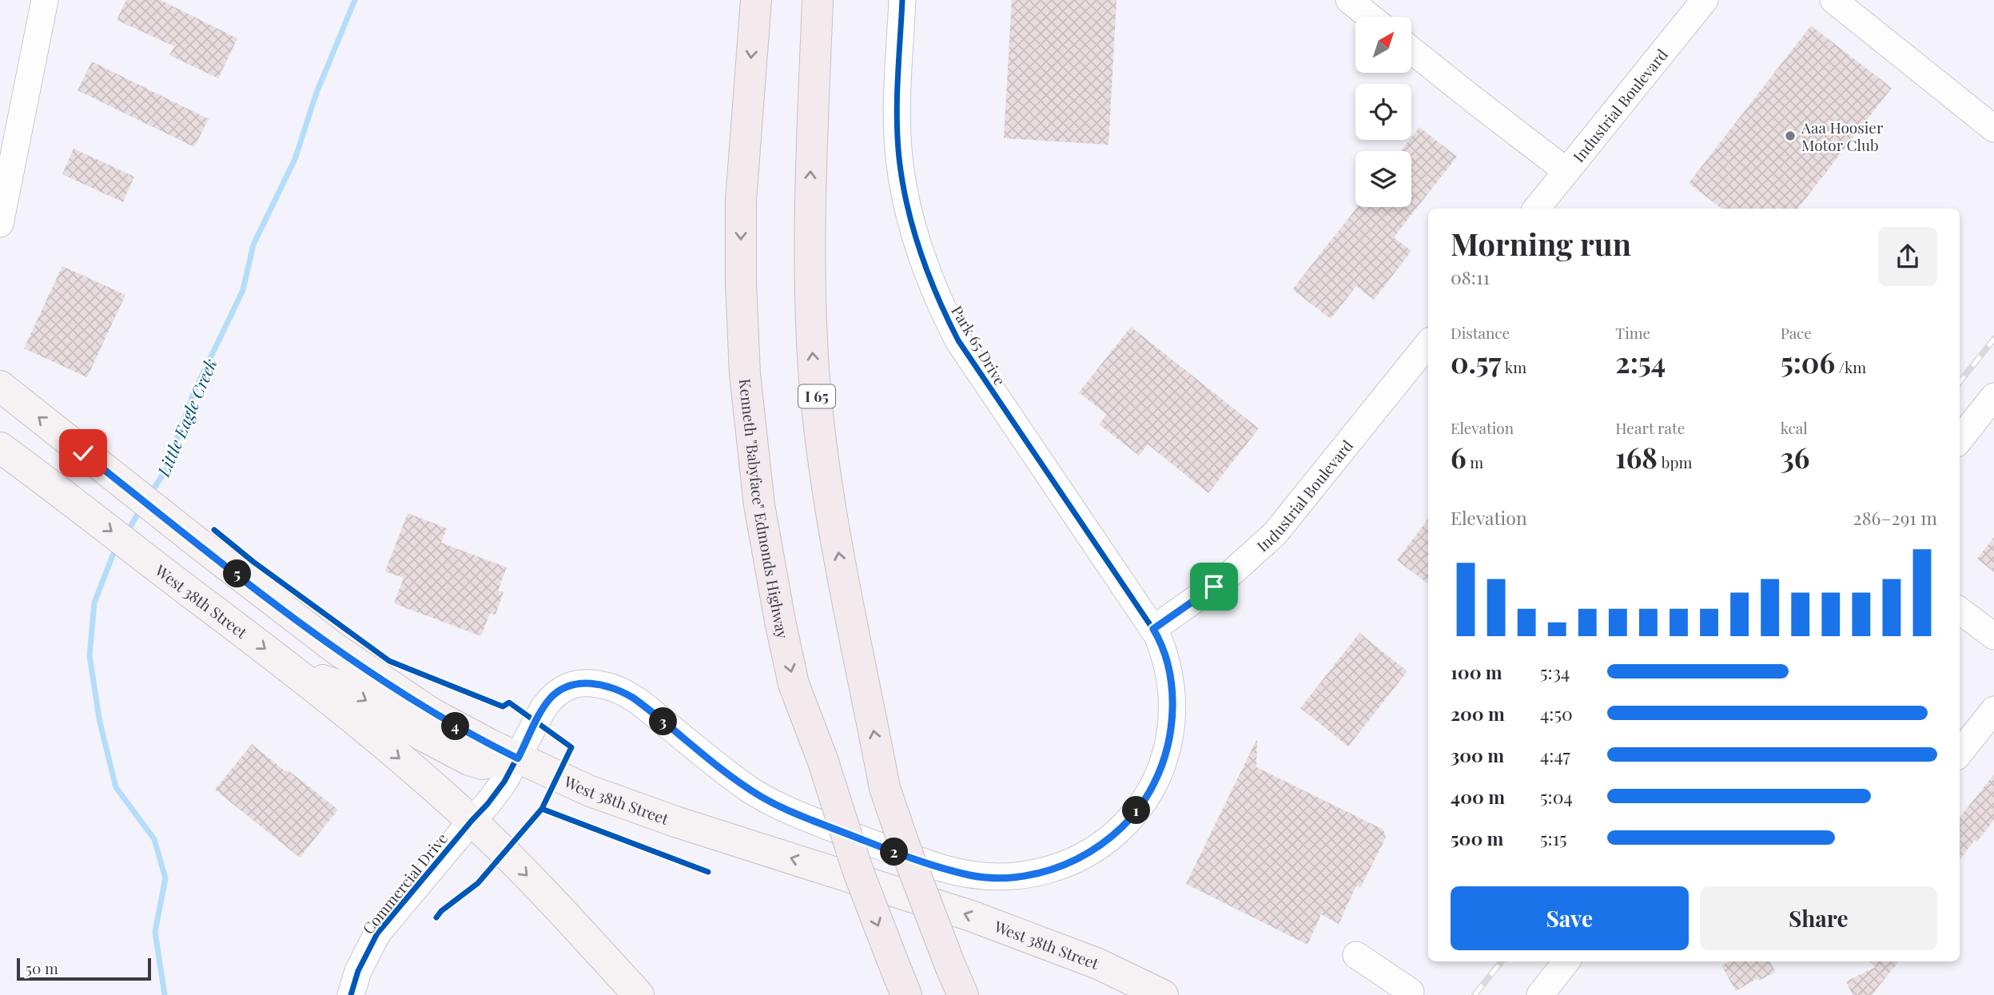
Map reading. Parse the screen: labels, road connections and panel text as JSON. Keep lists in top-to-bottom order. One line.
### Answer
{"streets":{"highway":["I 65","Kenneth \"Babyface\" Edmonds Highway"],"main road":["West 38th Street"],"street":["Industrial Boulevard","Park 65 Drive","Commercial Drive"]},"crossings":[["Industrial Boulevard","Park 65 Drive"],["West 38th Street","Commercial Drive"]],"water":["Little Eagle Creek"],"places":["Aaa Hoosier Motor Club"],"scale_bar":"50 m","north":"top right","page":{"heading":["Morning run","08:11"],"stats":[["Distance","0.57 km"],["Time","2:54"],["Pace","5:06 /km"],["Elevation","6 m"],["Heart rate","168 bpm"],["kcal","36"]],"chart":["Elevation","286–291 m"],"pins":["5","3","4","1","2"],"list":[{"name":"100 m","note":"5:34"},{"name":"200 m","note":"4:50"},{"name":"300 m","note":"4:47"},{"name":"400 m","note":"5:04"},{"name":"500 m","note":"5:15"}],"buttons":["Save","Share"],"scale":"50 m"}}
